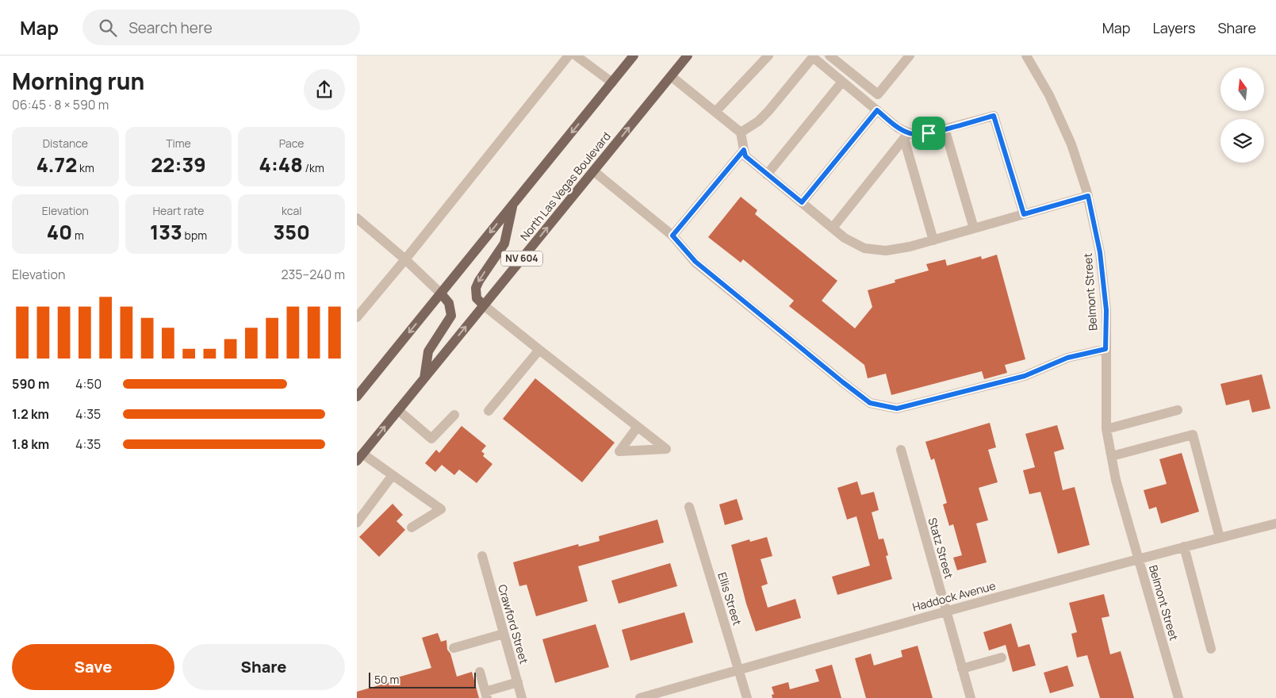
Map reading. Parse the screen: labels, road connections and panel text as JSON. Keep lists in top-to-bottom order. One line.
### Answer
{"streets":{"main road":["North Las Vegas Boulevard","NV 604"],"street":["Belmont Street","Statz Street","Haddock Avenue","Ellis Street","Crawford Street"]},"crossings":[["Belmont Street","Haddock Avenue"],["Statz Street","Haddock Avenue"],["Haddock Avenue","Ellis Street"]],"scale_bar":"50 m","north":"top","page":{"header":"Map","search":"Search here","nav":["Map","Layers","Share"],"heading":["Morning run","06:45 · 8 × 590 m"],"stats":[["Distance","4.72 km"],["Time","22:39"],["Pace","4:48 /km"],["Elevation","40 m"],["Heart rate","133 bpm"],["kcal","350"]],"chart":["Elevation","235–240 m"],"list":[{"name":"590 m","note":"4:50"},{"name":"1.2 km","note":"4:35"},{"name":"1.8 km","note":"4:35"}],"buttons":["Save","Share"],"scale":"50 m"}}
